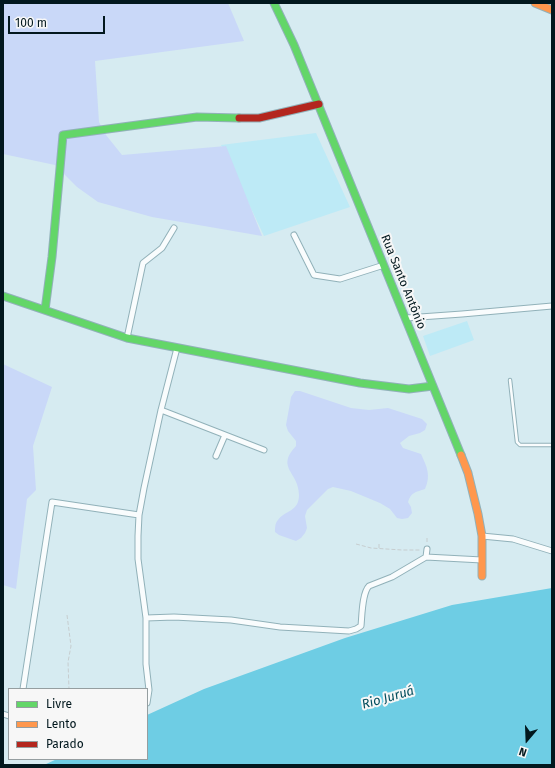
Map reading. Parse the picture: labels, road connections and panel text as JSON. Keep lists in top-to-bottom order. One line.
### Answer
{"streets":{"street":["Rua Santo Antônio"]},"water":["Rio Juruá"],"legend":["Livre","Lento","Parado"],"scale_bar":"100 m","north":"bottom"}
